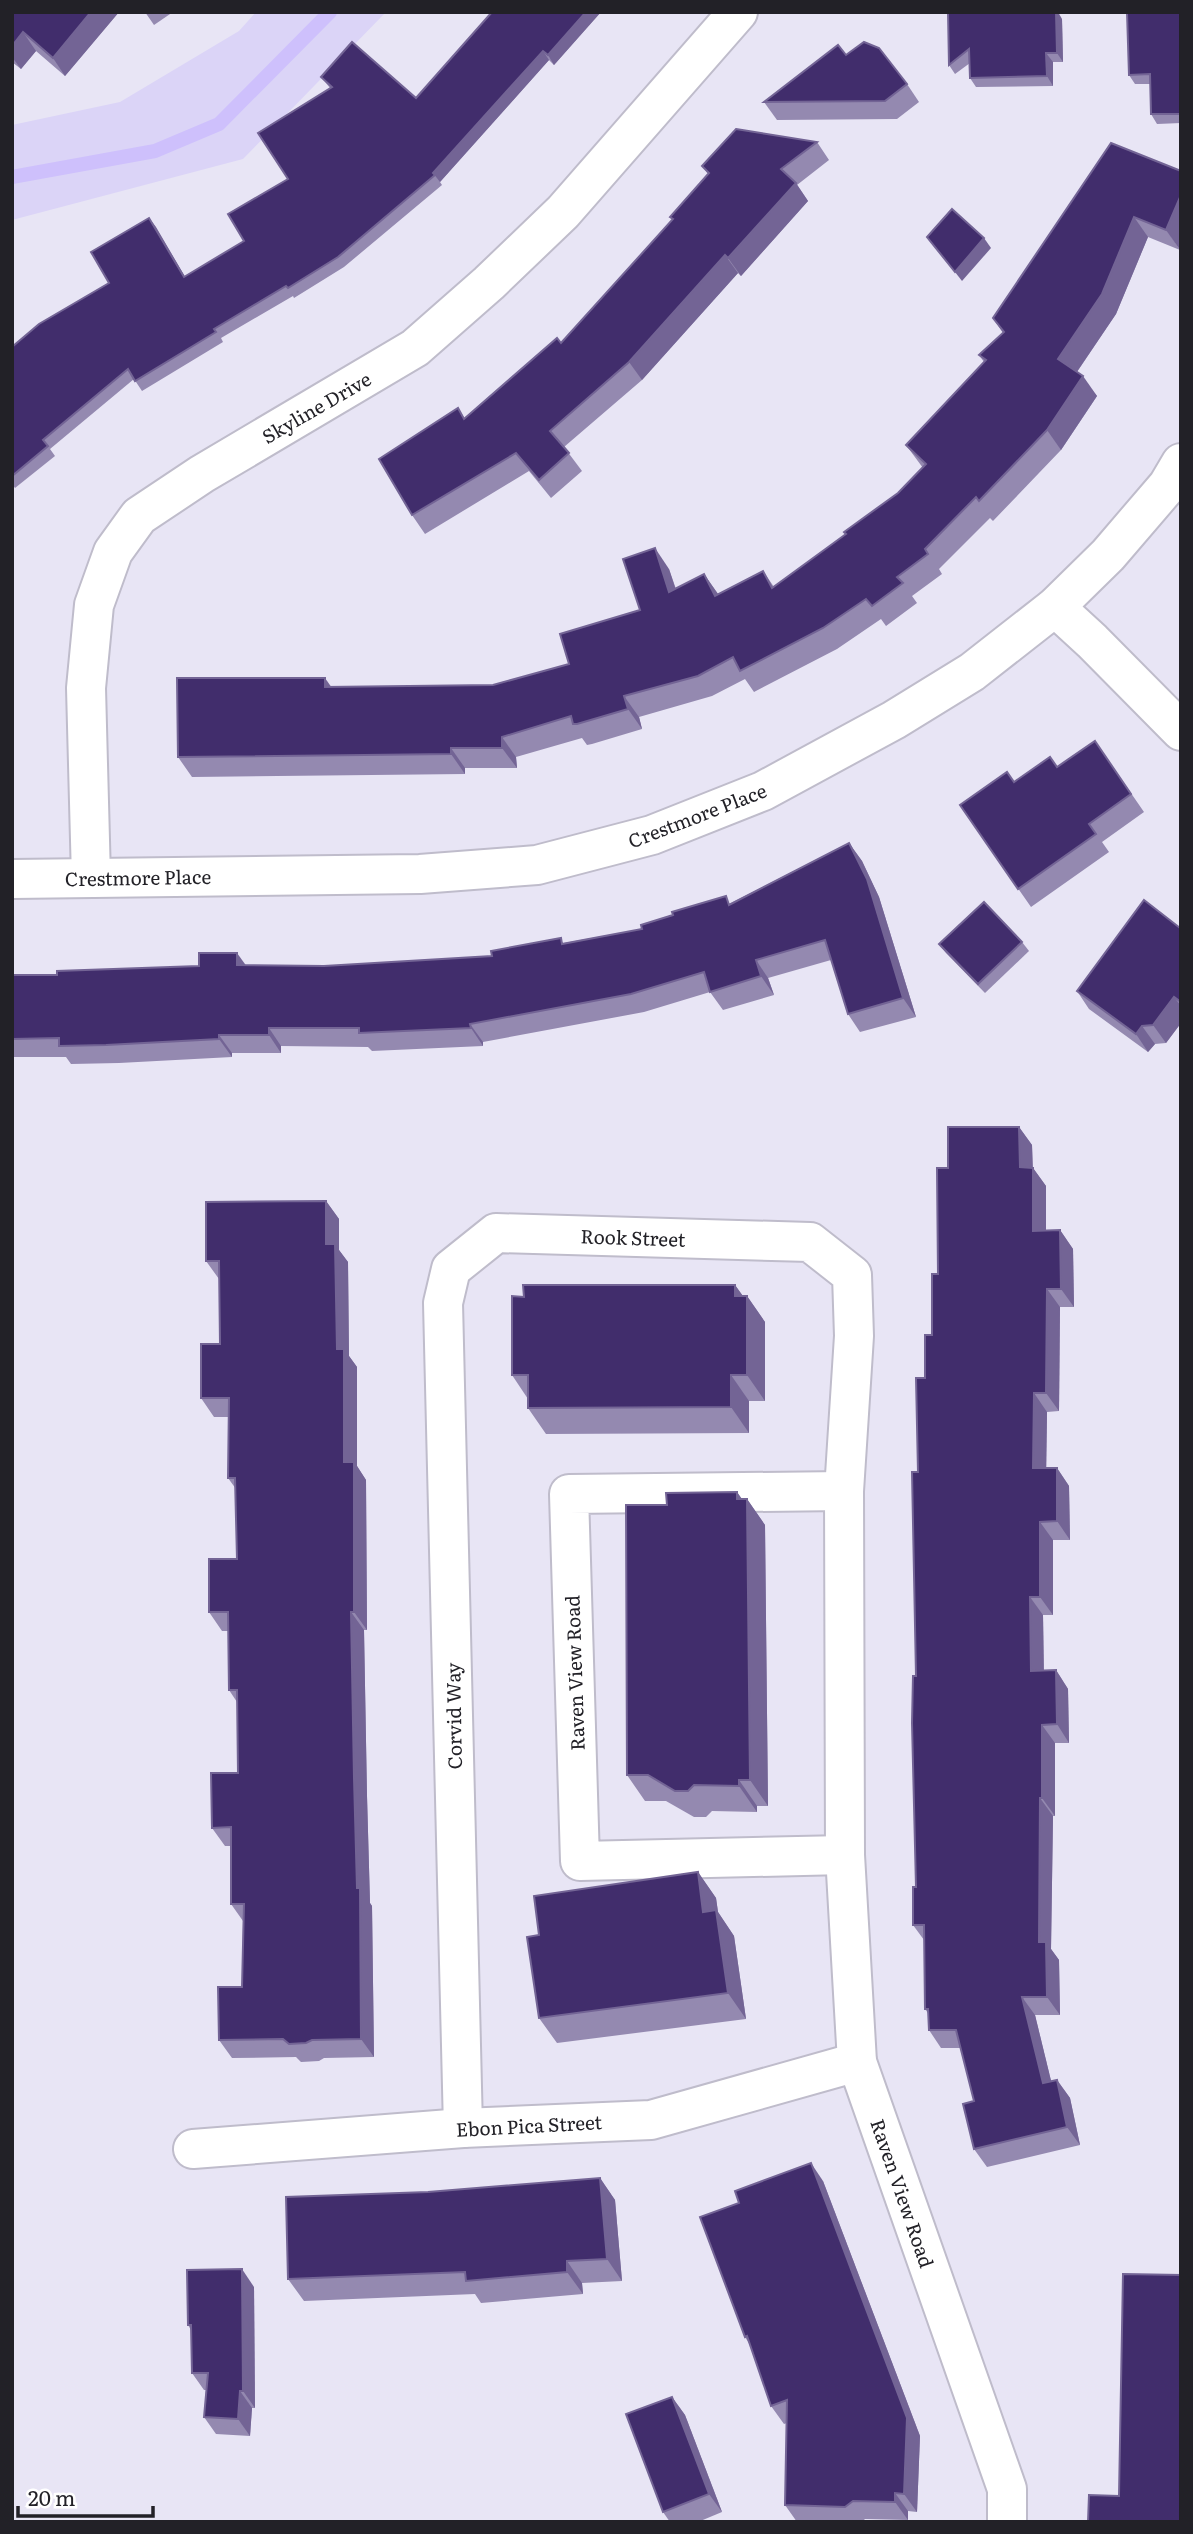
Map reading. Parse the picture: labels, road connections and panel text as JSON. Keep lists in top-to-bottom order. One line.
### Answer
{"streets":{"street":["Skyline Drive","Crestmore Place","Rook Street","Raven View Road","Corvid Way","Ebon Pica Street"]},"crossings":[["Skyline Drive","Crestmore Place"],["Rook Street","Raven View Road"],["Rook Street","Corvid Way"],["Raven View Road","Ebon Pica Street"],["Corvid Way","Ebon Pica Street"]],"scale_bar":"20 m"}
